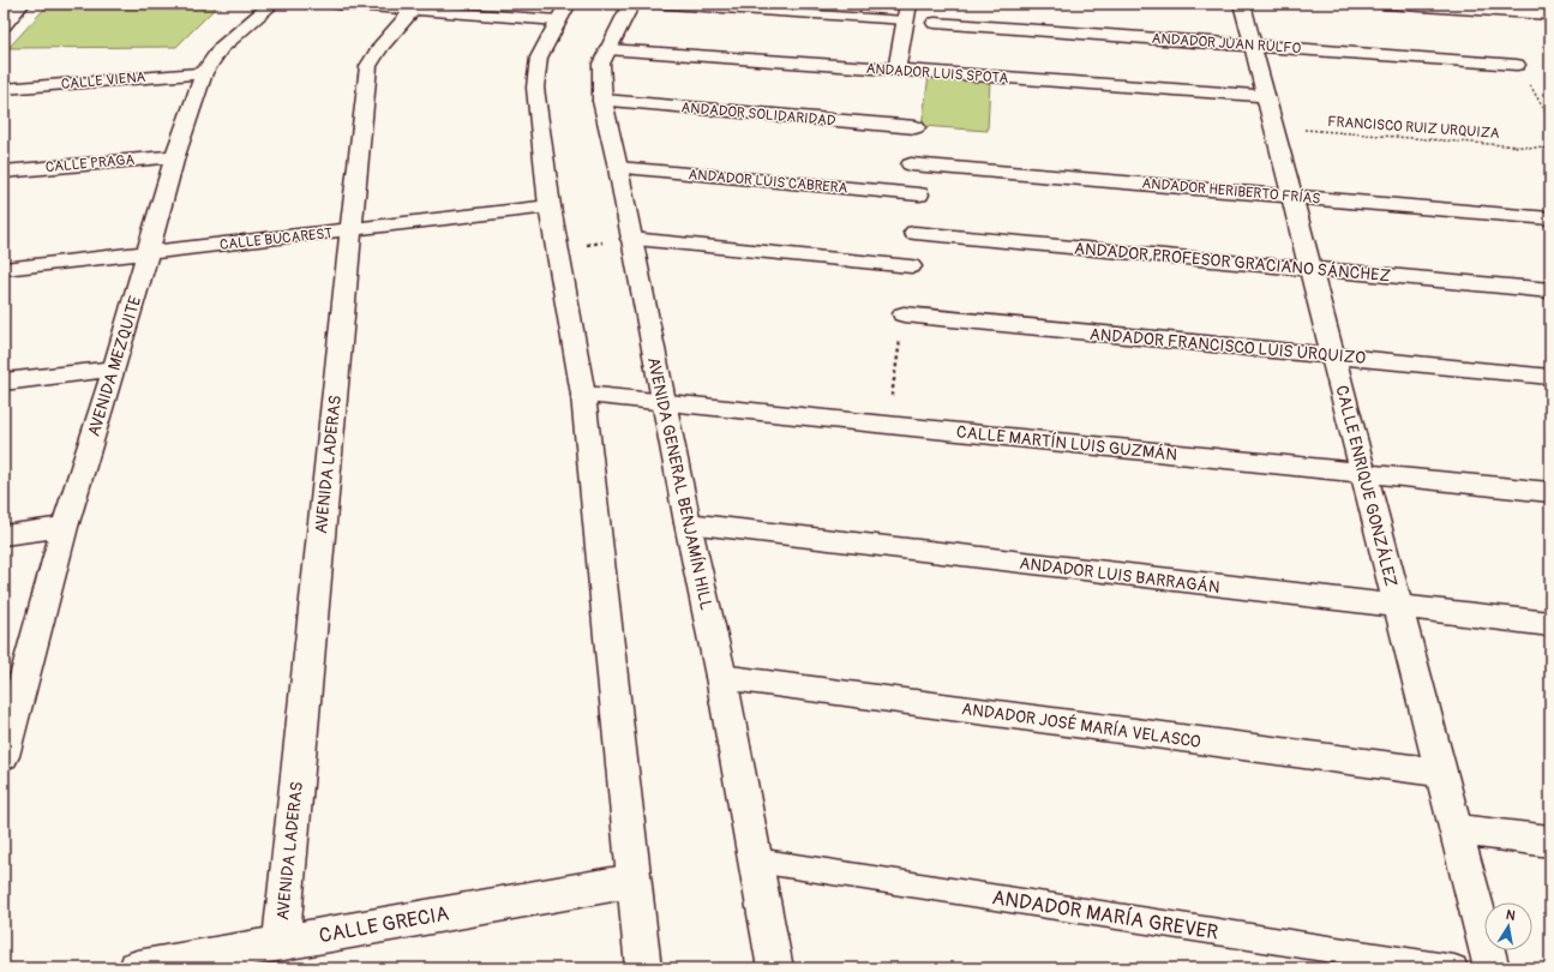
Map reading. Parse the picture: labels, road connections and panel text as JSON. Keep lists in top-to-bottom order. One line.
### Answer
{"streets":{"street":["ANDADOR JUAN RULFO","ANDADOR LUIS SPOTA","CALLE VIENA","ANDADOR SOLIDARIDAD","CALLE PRAGA","ANDADOR LUIS CABRERA","ANDADOR HERIBERTO FRÍAS","CALLE BUCAREST","ANDADOR PROFESOR GRACIANO SÁNCHEZ","ANDADOR FRANCISCO LUIS URQUIZO","AVENIDA MEZQUITE","CALLE MARTÍN LUIS GUZMÁN","AVENIDA LADERAS","AVENIDA GENERAL BENJAMÍN HILL","CALLE ENRIQUE GONZÁLEZ","ANDADOR LUIS BARRAGÁN","ANDADOR JOSÉ MARÍA VELASCO","CALLE GRECIA"],"lane":["ANDADOR MARÍA GREVER"],"path":["FRANCISCO RUIZ URQUIZA"]},"crossings":[["ANDADOR JUAN RULFO","CALLE ENRIQUE GONZÁLEZ"],["ANDADOR LUIS SPOTA","AVENIDA GENERAL BENJAMÍN HILL"],["ANDADOR LUIS SPOTA","CALLE ENRIQUE GONZÁLEZ"],["CALLE VIENA","AVENIDA MEZQUITE"],["ANDADOR SOLIDARIDAD","AVENIDA GENERAL BENJAMÍN HILL"],["FRANCISCO RUIZ URQUIZA","CALLE ENRIQUE GONZÁLEZ"],["CALLE PRAGA","AVENIDA MEZQUITE"],["ANDADOR LUIS CABRERA","AVENIDA GENERAL BENJAMÍN HILL"],["ANDADOR HERIBERTO FRÍAS","CALLE ENRIQUE GONZÁLEZ"],["CALLE BUCAREST","AVENIDA MEZQUITE"],["CALLE BUCAREST","AVENIDA LADERAS"],["ANDADOR PROFESOR GRACIANO SÁNCHEZ","CALLE ENRIQUE GONZÁLEZ"],["ANDADOR FRANCISCO LUIS URQUIZO","CALLE ENRIQUE GONZÁLEZ"],["CALLE MARTÍN LUIS GUZMÁN","AVENIDA GENERAL BENJAMÍN HILL"],["CALLE MARTÍN LUIS GUZMÁN","CALLE ENRIQUE GONZÁLEZ"],["AVENIDA LADERAS","CALLE GRECIA"],["AVENIDA GENERAL BENJAMÍN HILL","ANDADOR LUIS BARRAGÁN"],["AVENIDA GENERAL BENJAMÍN HILL","ANDADOR JOSÉ MARÍA VELASCO"],["AVENIDA GENERAL BENJAMÍN HILL","ANDADOR MARÍA GREVER"],["CALLE ENRIQUE GONZÁLEZ","ANDADOR LUIS BARRAGÁN"],["CALLE ENRIQUE GONZÁLEZ","ANDADOR JOSÉ MARÍA VELASCO"]],"north":"top"}
